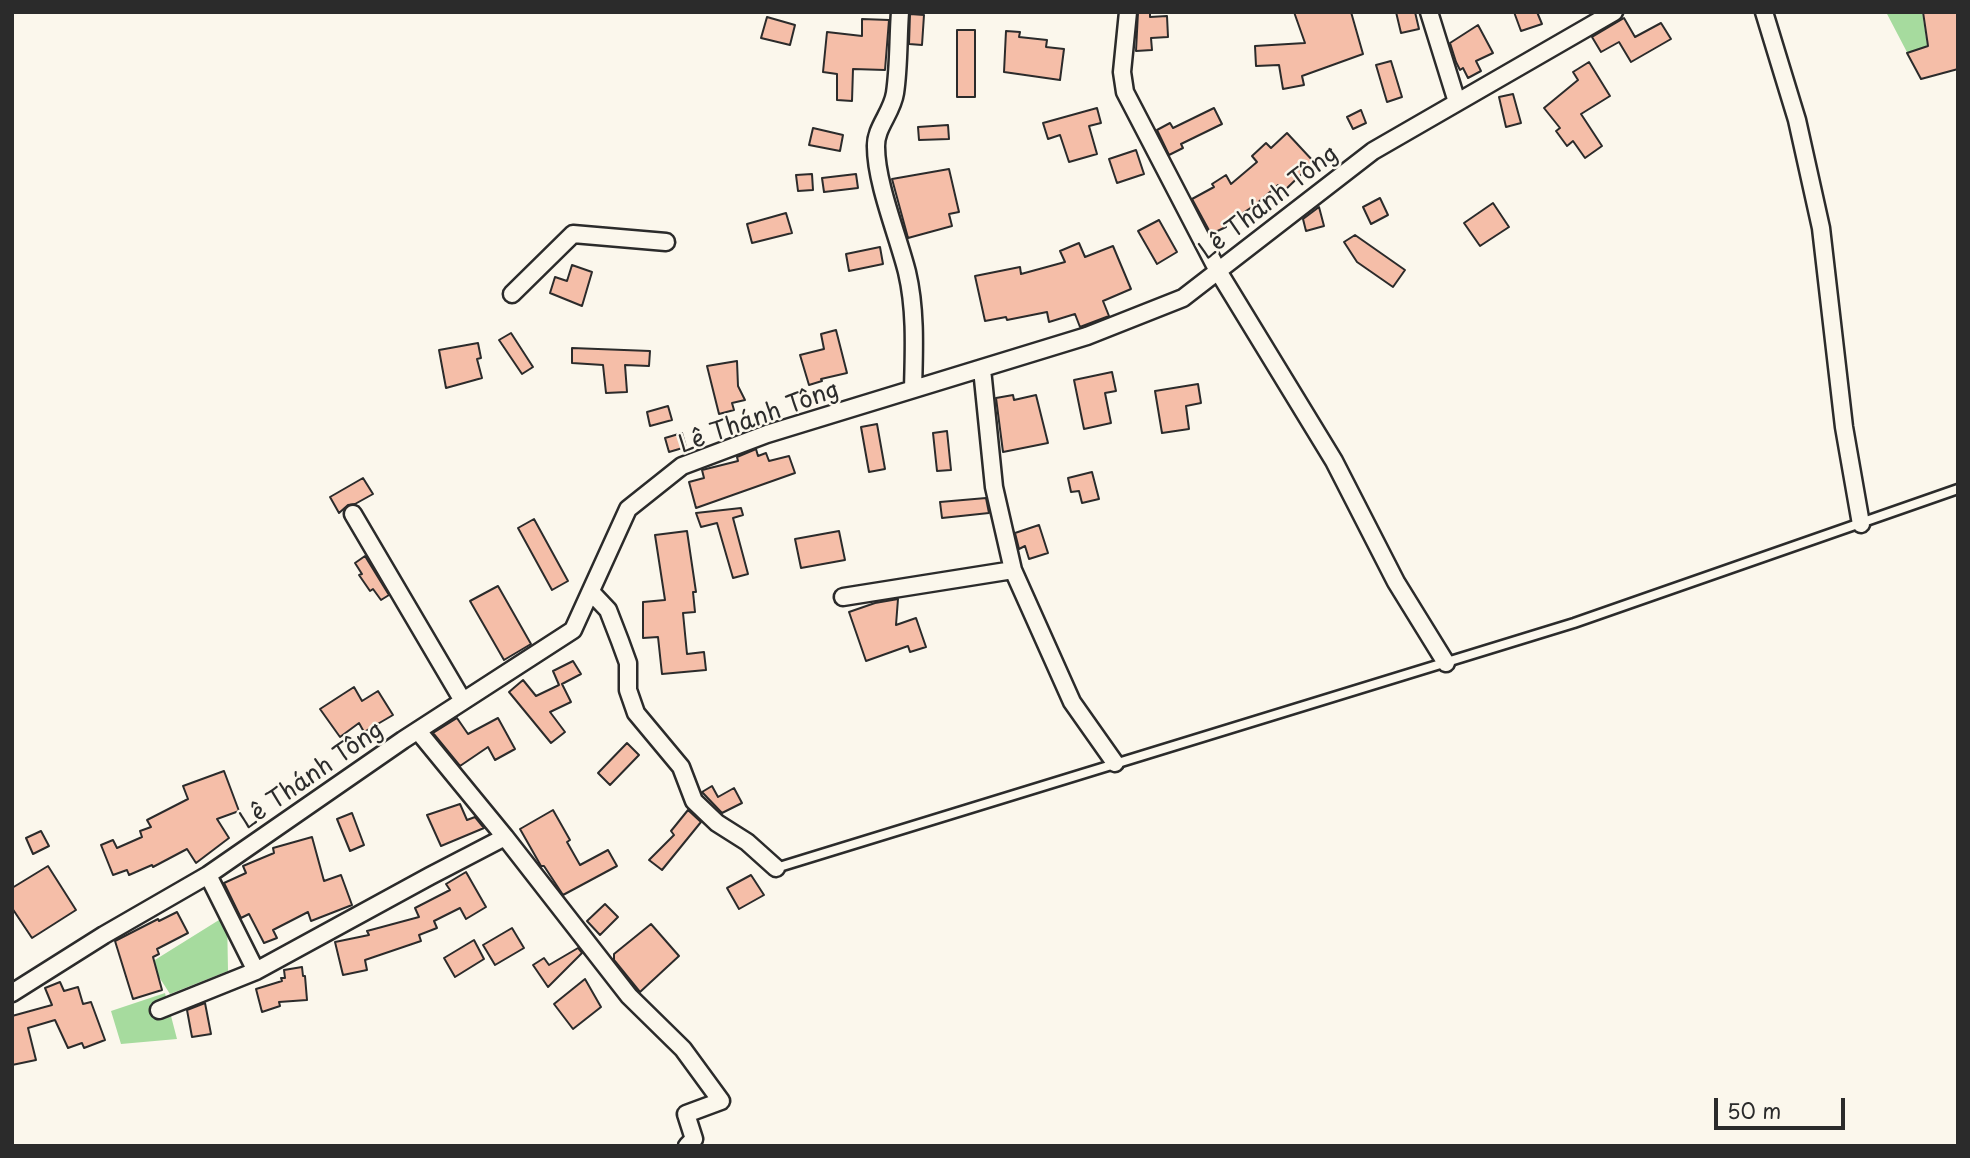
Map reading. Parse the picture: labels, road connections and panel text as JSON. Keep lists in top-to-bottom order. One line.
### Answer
{"streets":{"street":["Lê Thánh Tông"]},"scale_bar":"50 m"}
